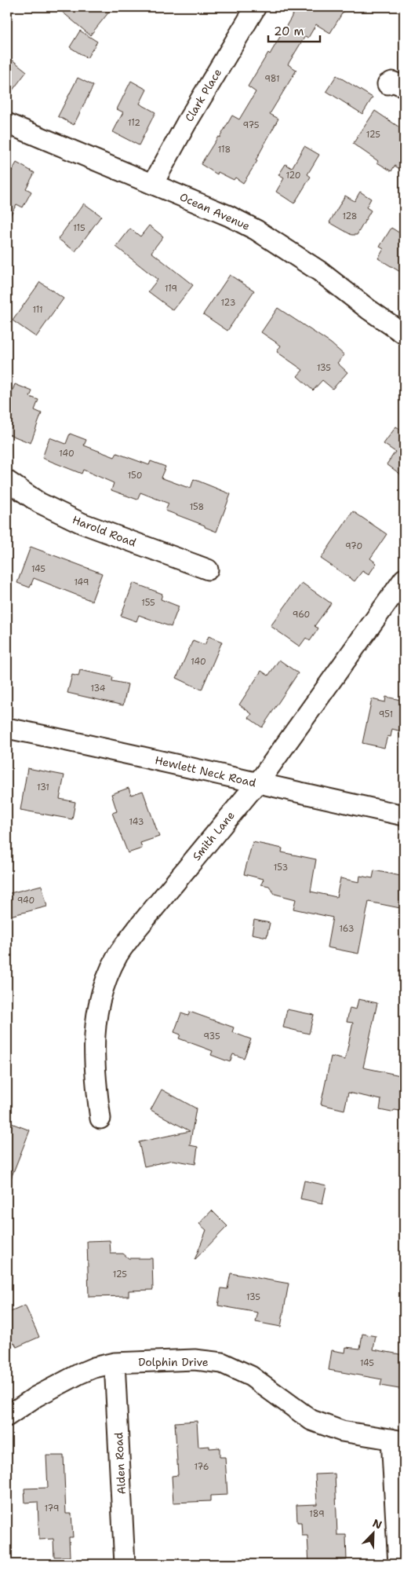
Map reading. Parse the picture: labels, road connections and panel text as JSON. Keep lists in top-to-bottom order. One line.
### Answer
{"streets":{"street":["Clark Place","Ocean Avenue","Harold Road","Hewlett Neck Road","Smith Lane","Dolphin Drive","Alden Road"]},"crossings":[["Clark Place","Ocean Avenue"],["Hewlett Neck Road","Smith Lane"],["Dolphin Drive","Alden Road"]],"house_numbers":["981","112","975","125","118","120","128","115","119","123","111","135","140","150","158","970","145","149","155","960","140","134","951","131","143","153","940","163","935","125","135","145","176","179","189"],"scale_bar":"20 m","north":"top right"}
